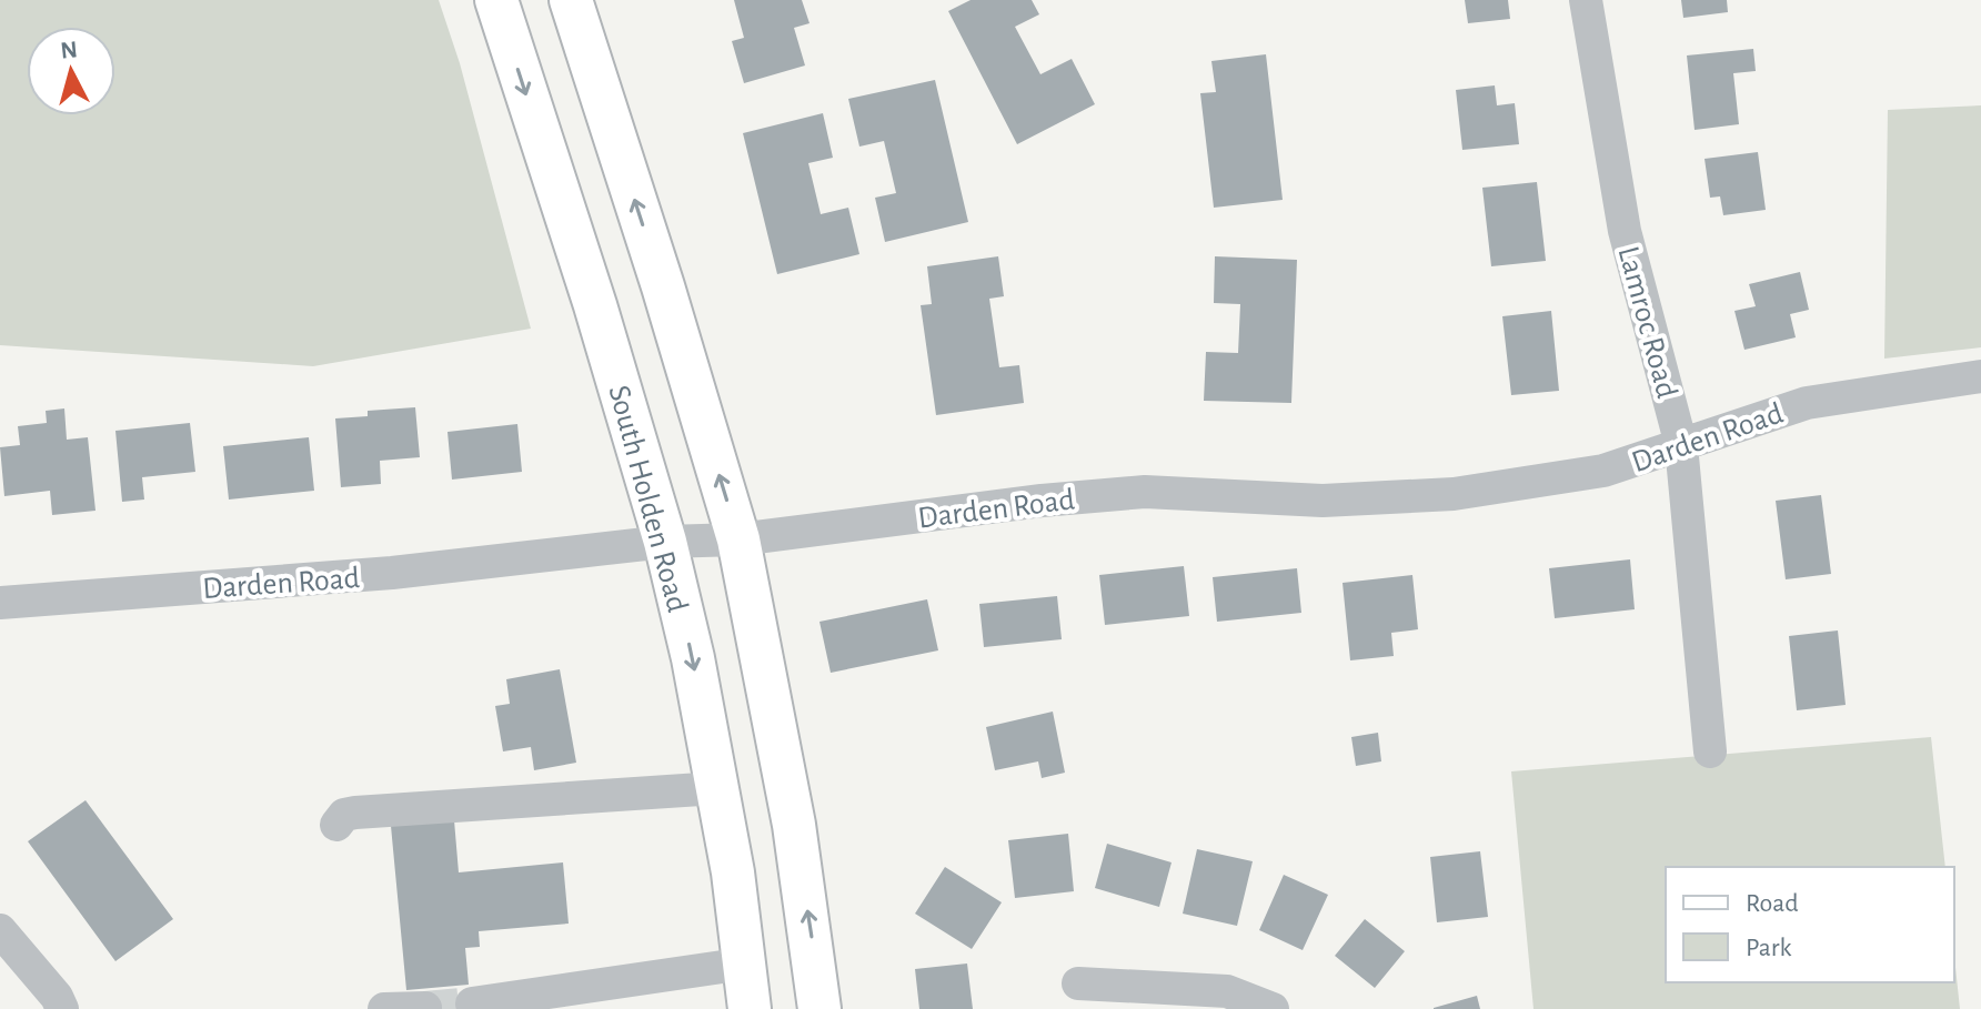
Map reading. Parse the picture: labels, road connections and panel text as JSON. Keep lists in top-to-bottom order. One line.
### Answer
{"streets":{"main road":["South Holden Road"],"street":["Lamroc Road","Darden Road"]},"crossings":[["Lamroc Road","Darden Road"],["Darden Road","South Holden Road"]],"legend":["Road","Park"],"north":"top"}
